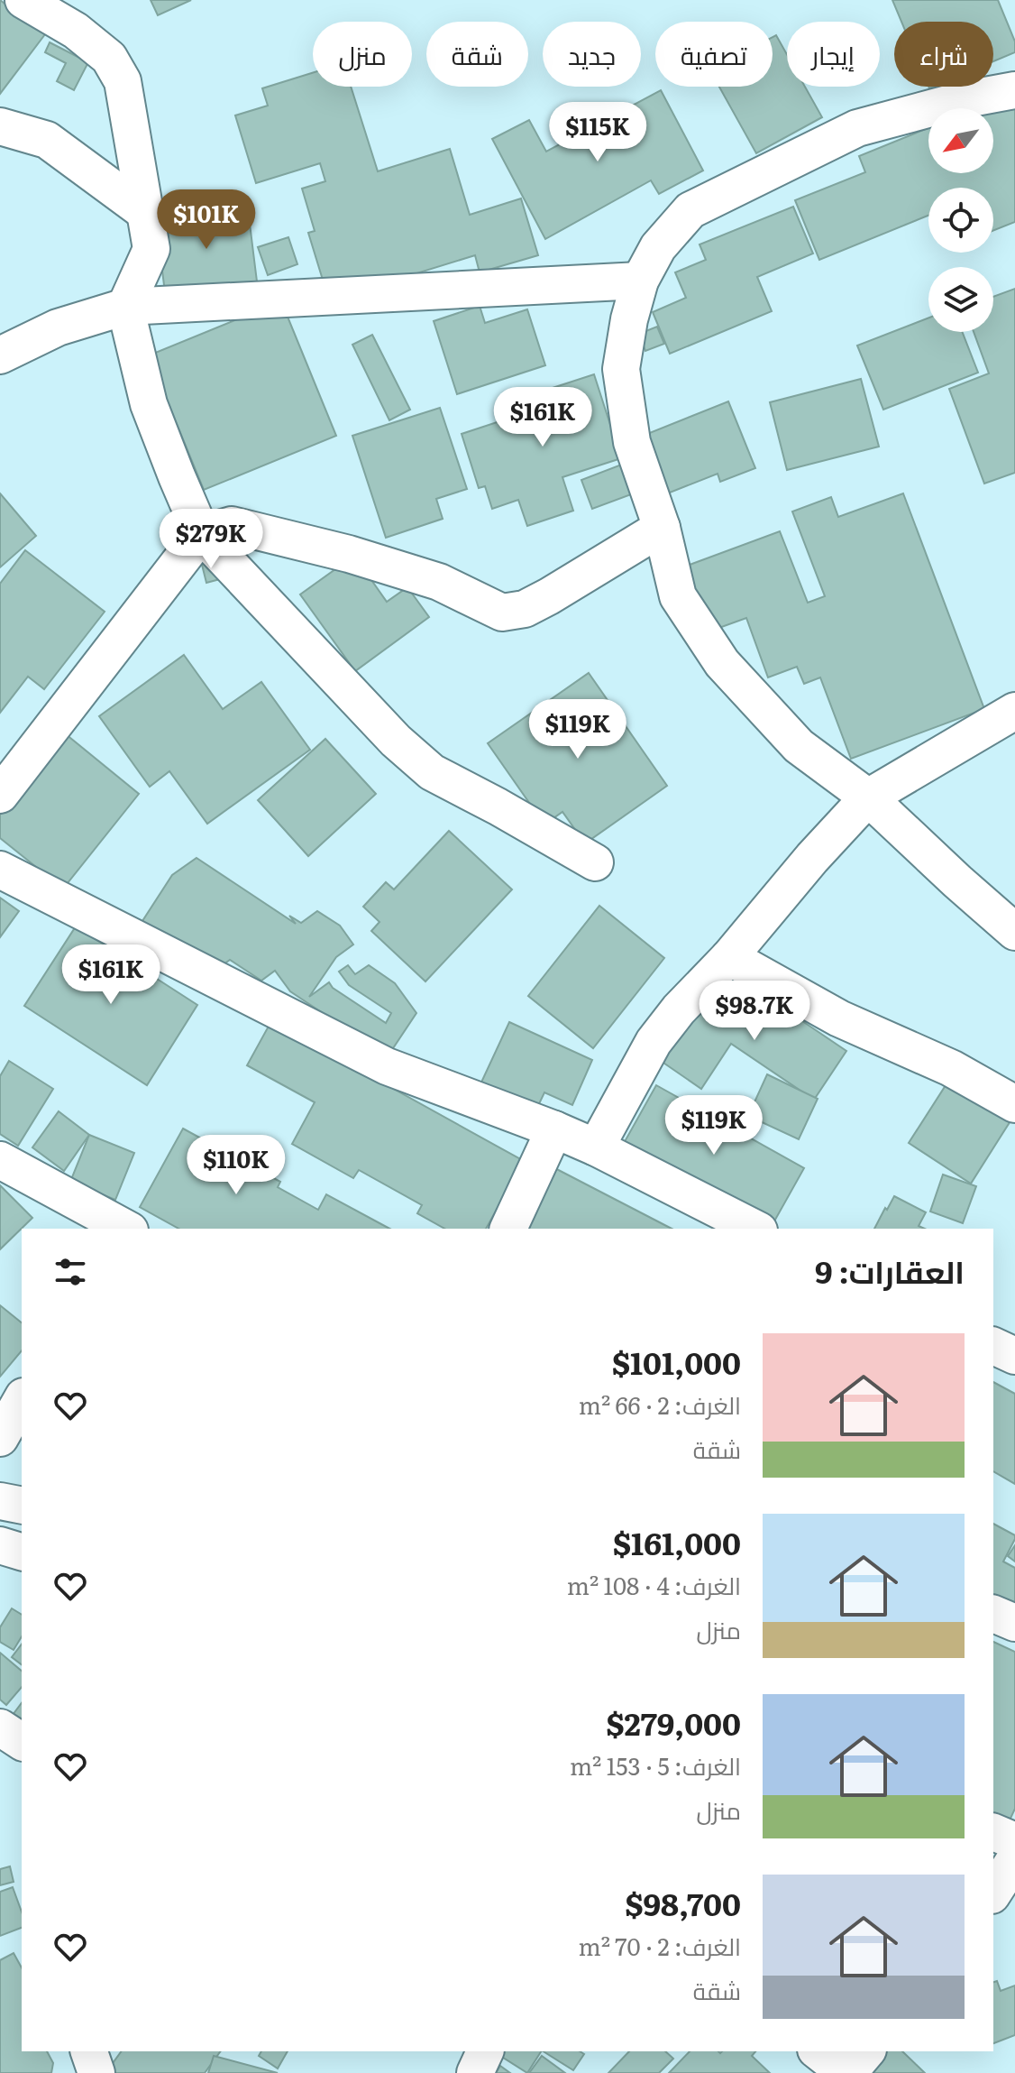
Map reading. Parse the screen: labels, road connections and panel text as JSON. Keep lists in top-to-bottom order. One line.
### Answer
{"north":"bottom left","page":{"chip":["شراء","إيجار","تصفية","جديد","شقة","منزل"],"price":["$115K","$101K","$161K","$279K","$119K","$161K","$98.7K","$119K","$110K"],"heading":"العقارات: 9","list":[{"name":"$101,000","note":"الغرف: 2 · 66 m² · شقة"},{"name":"$161,000","note":"الغرف: 4 · 108 m² · منزل"},{"name":"$279,000","note":"الغرف: 5 · 153 m² · منزل"},{"name":"$98,700","note":"الغرف: 2 · 70 m² · شقة"}]}}
